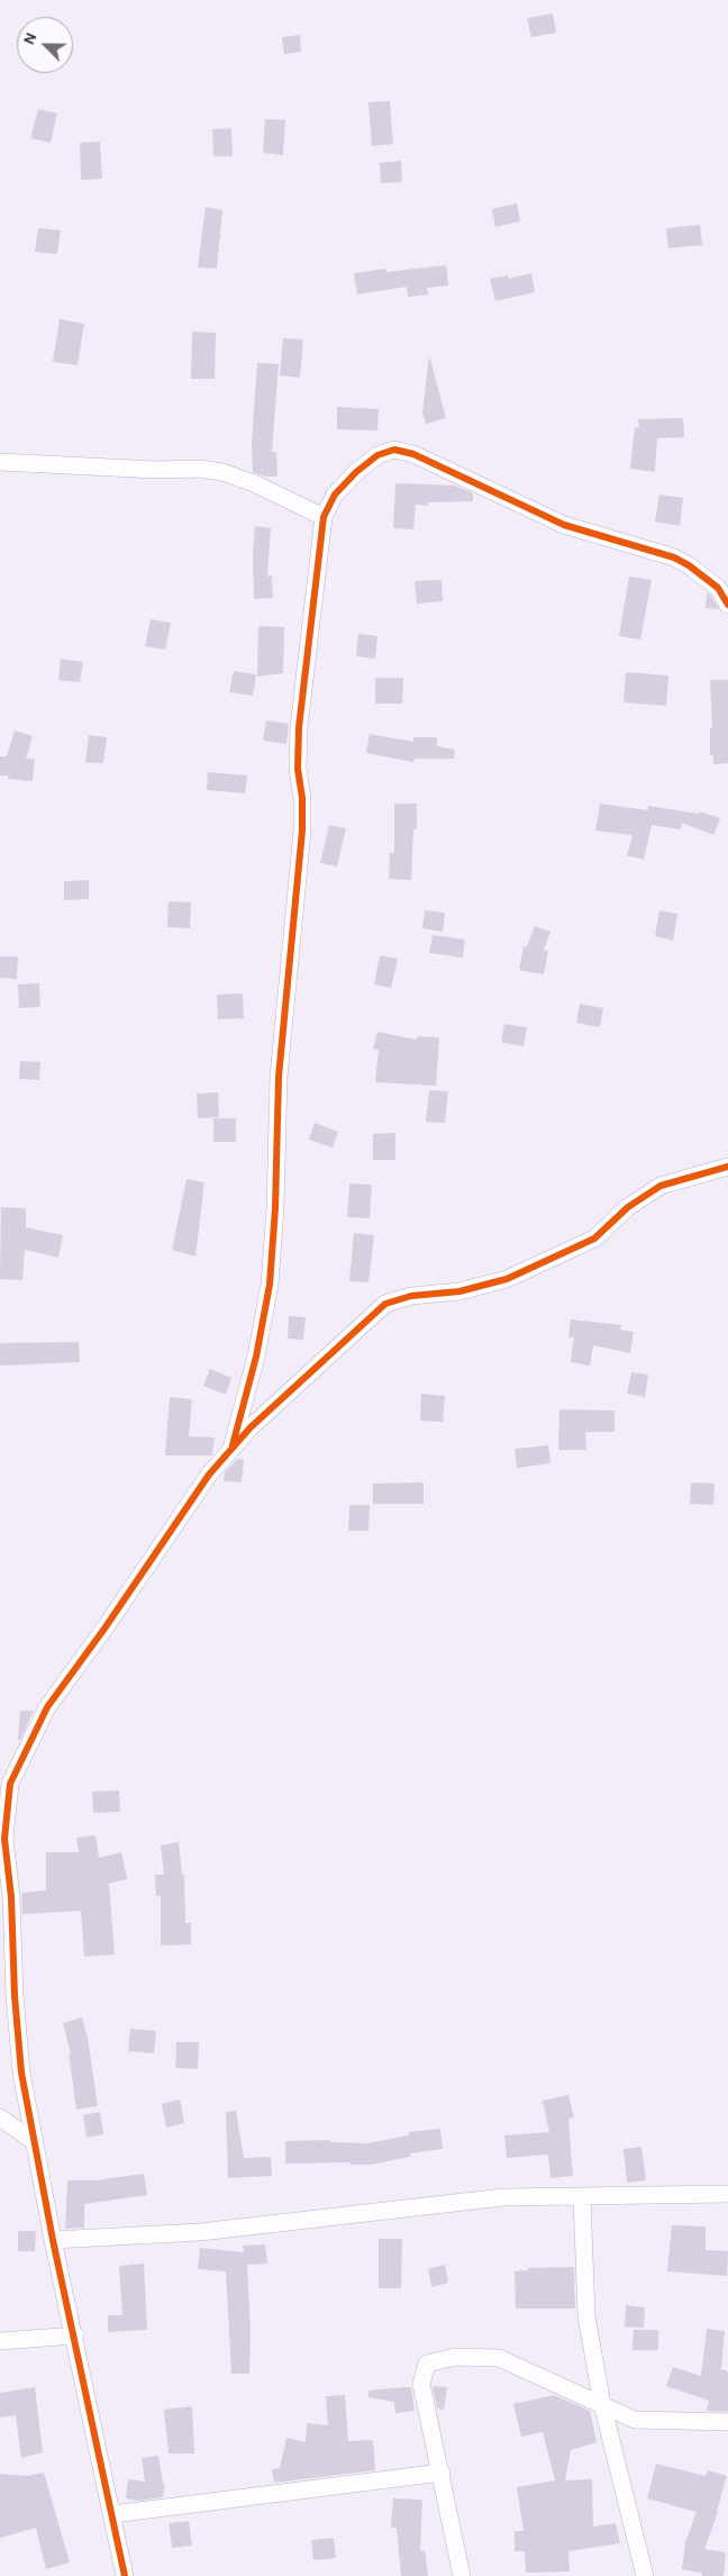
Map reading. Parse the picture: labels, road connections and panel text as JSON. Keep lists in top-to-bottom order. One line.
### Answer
{"north":"top left"}
